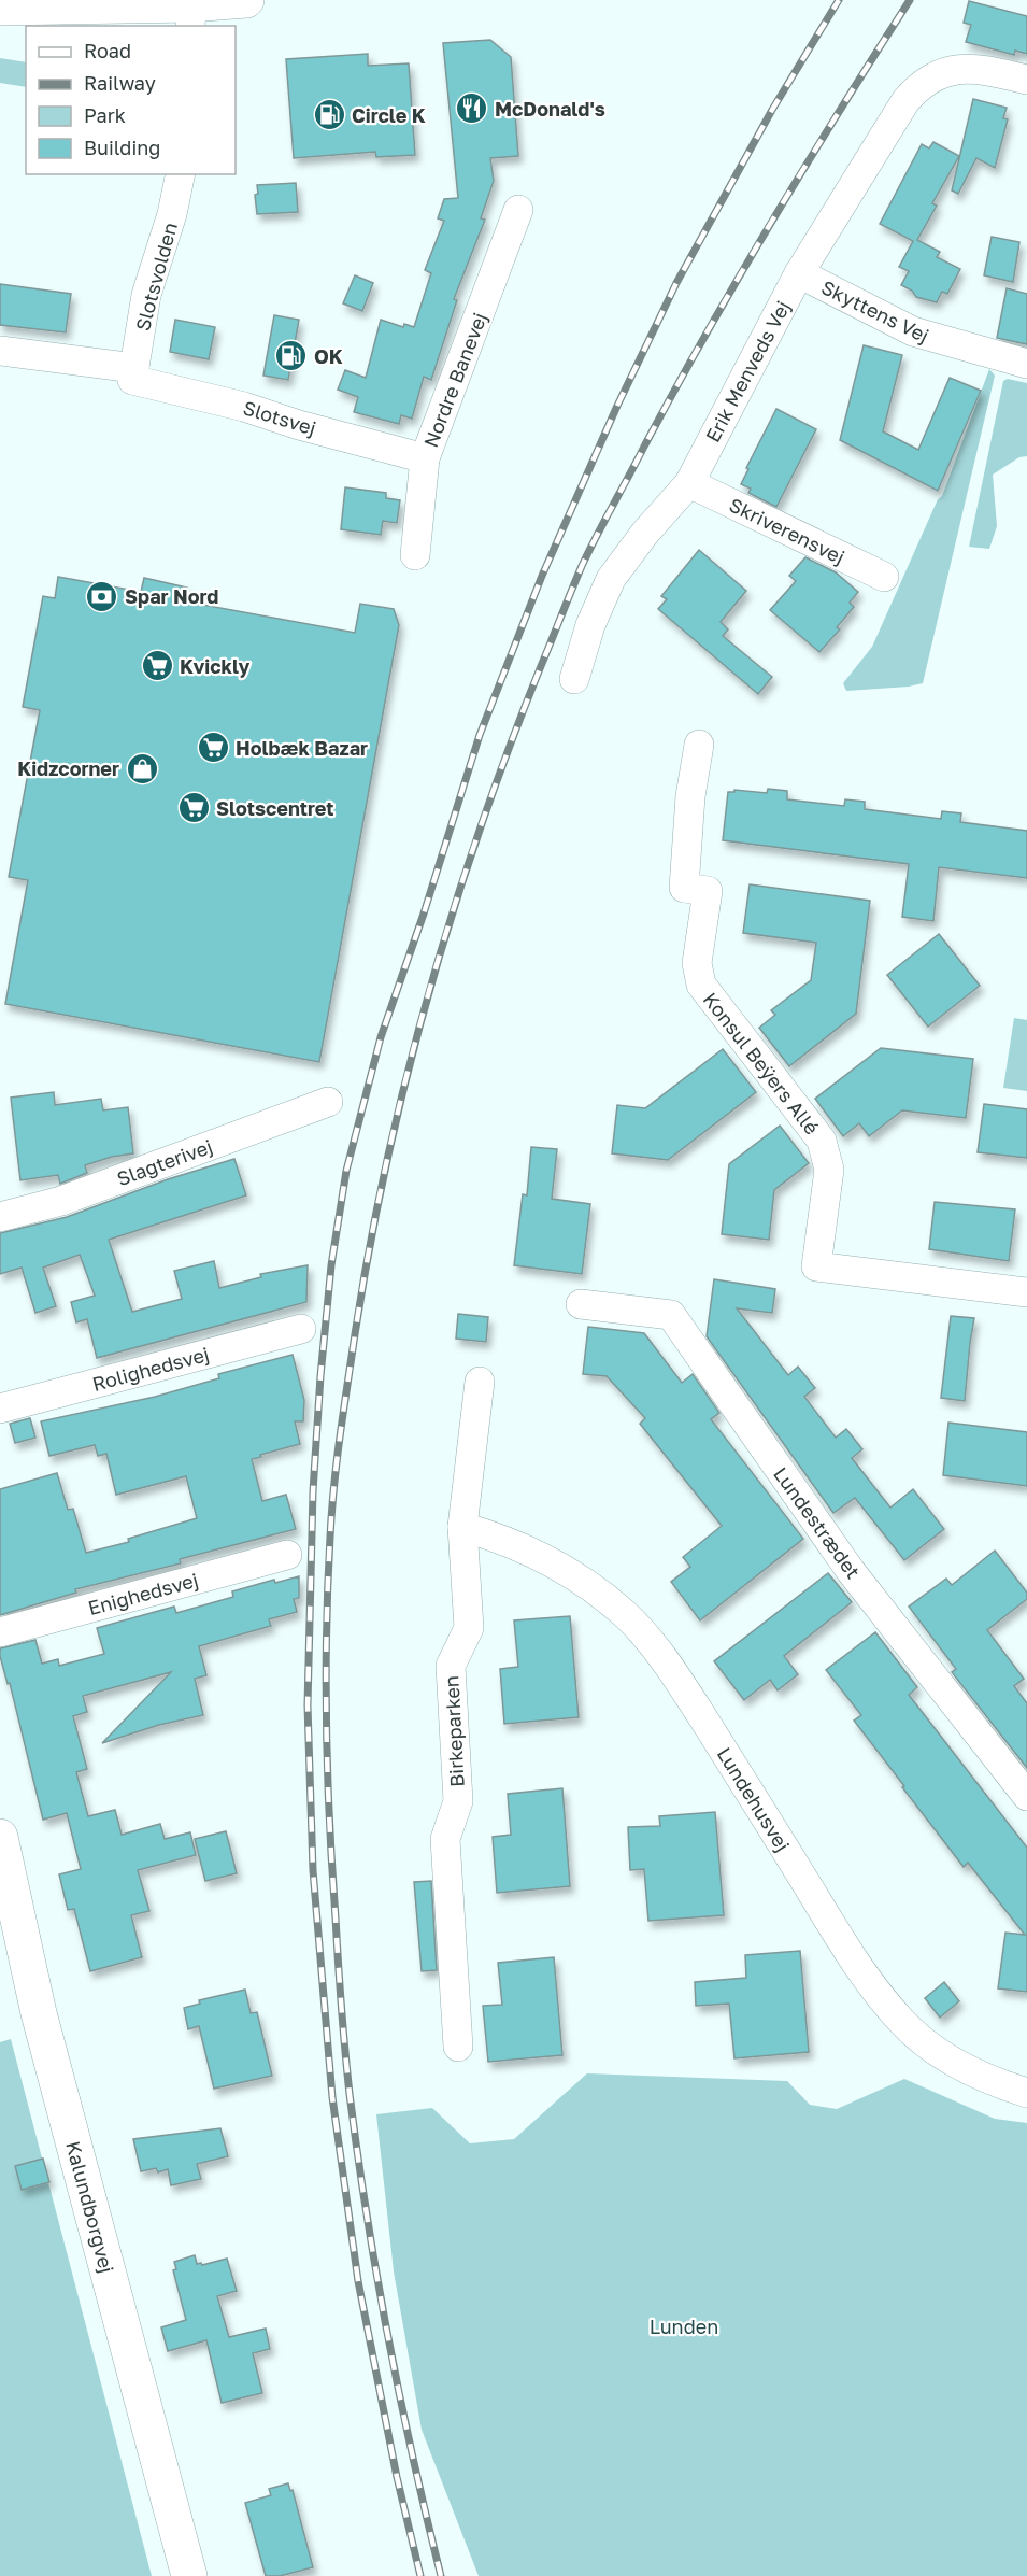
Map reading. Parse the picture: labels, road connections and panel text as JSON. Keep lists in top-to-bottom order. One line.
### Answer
{"streets":{"street":["Slotsvolden","Skyttens Vej","Erik Menveds Vej","Nordre Banevej","Slotsvej","Skriverensvej","Konsul Beÿers Allé","Slagterivej","Rolighedsvej","Lundestrædet","Enighedsvej","Birkeparken","Lundehusvej","Kalundborgvej"]},"crossings":[["Slotsvolden","Slotsvej"],["Skyttens Vej","Erik Menveds Vej"],["Erik Menveds Vej","Skriverensvej"],["Nordre Banevej","Slotsvej"],["Birkeparken","Lundehusvej"]],"parks":["Lunden"],"places":{"restaurant":["McDonald's"],"fuel station":["Circle K","OK"],"bank":["Spar Nord"],"supermarket":["Kvickly","Holbæk Bazar","Slotscentret"],"shop":["Kidzcorner"]},"legend":["Road","Railway","Park","Building"]}
